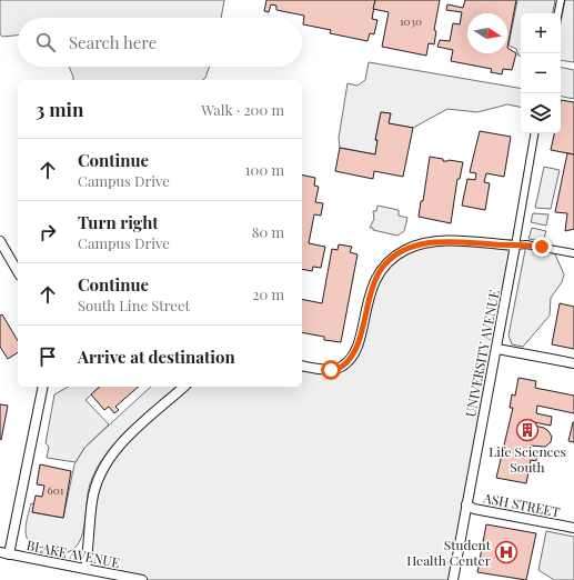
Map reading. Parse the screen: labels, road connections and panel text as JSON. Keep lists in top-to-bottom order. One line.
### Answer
{"streets":{"street":["UNIVERSITY AVENUE","ASH STREET","BLAKE AVENUE"]},"crossings":[["UNIVERSITY AVENUE","ASH STREET"]],"places":{"building":["Life Sciences South"],"hospital":["Student Health Center"]},"house_numbers":["1030","601"],"north":"right","page":{"map_buttons":["+","−"],"search":"Search here","heading":["3 min","Walk · 200 m"],"list":[["Continue","Campus Drive","100 m"],["Turn right","Campus Drive","80 m"],["Continue","South Line Street","20 m"],"Arrive at destination"]}}
